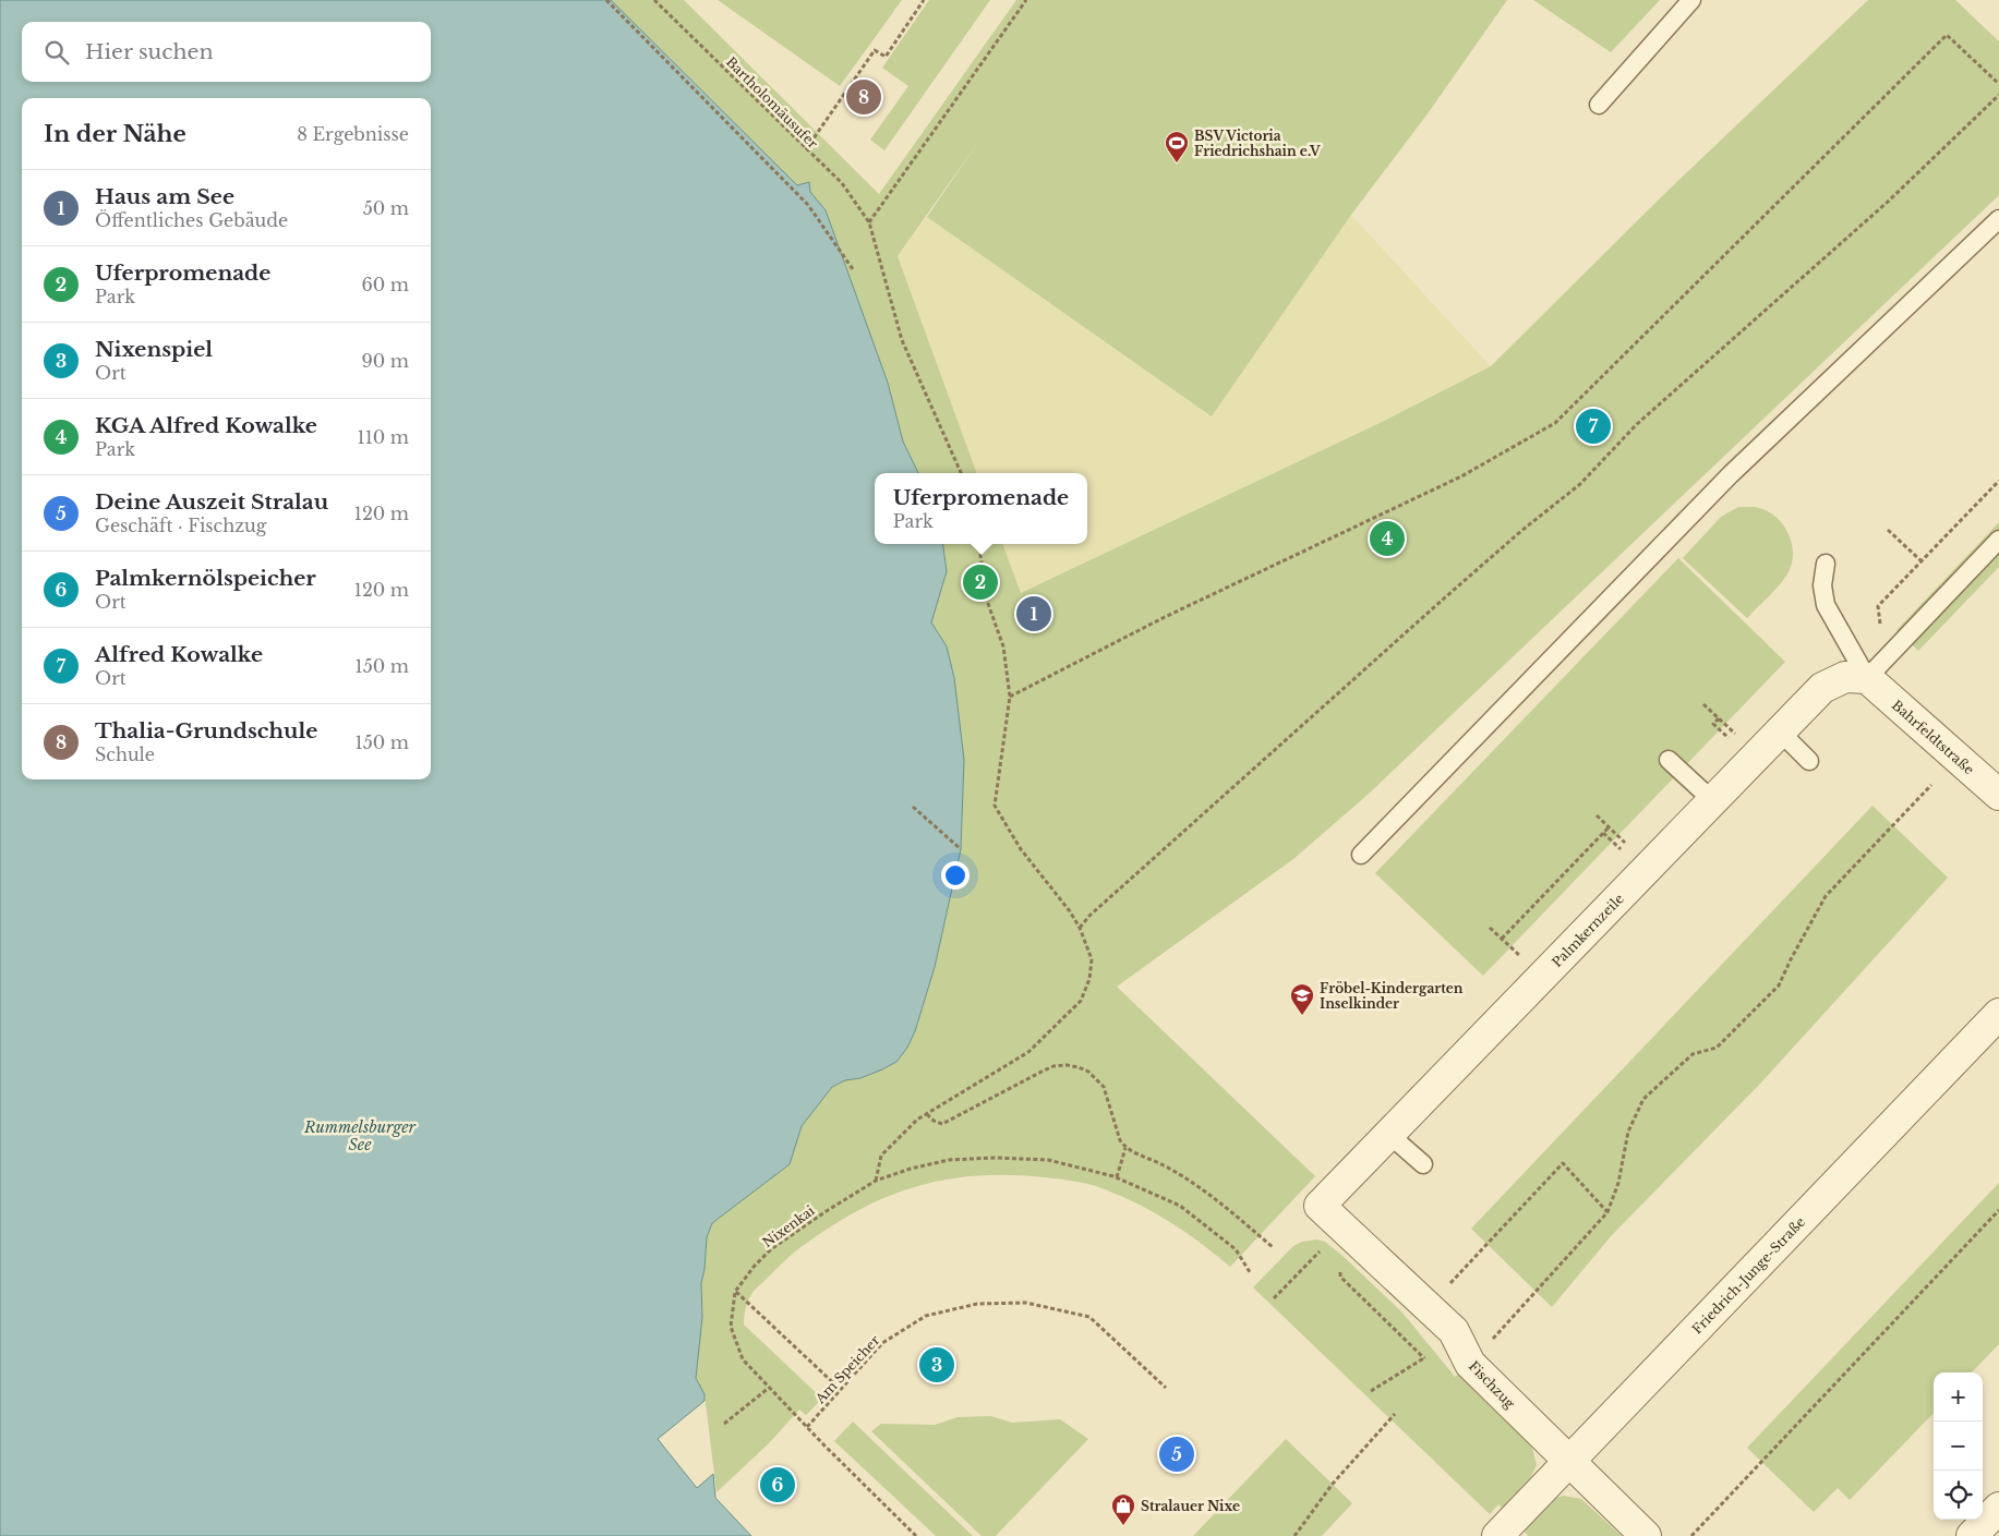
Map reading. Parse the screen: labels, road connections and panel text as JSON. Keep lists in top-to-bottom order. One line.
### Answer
{"streets":{"street":["Bahrfeldtstraße","Palmkernzeile","Friedrich-Junge-Straße","Fischzug"],"path":["Bartholomäusufer","Nixenkai","Am Speicher"]},"crossings":[["Bahrfeldtstraße","Palmkernzeile"],["Palmkernzeile","Fischzug"],["Nixenkai","Am Speicher"],["Friedrich-Junge-Straße","Fischzug"]],"water":["Rummelsburger See"],"places":{"sports":["BSV Victoria Friedrichshain e.V"],"school or university":["Fröbel-Kindergarten Inselkinder"],"shop":["Stralauer Nixe"]},"page":{"search":"Hier suchen","pins":["8","7","4","2","1","3","5","6"],"heading":["In der Nähe","8 Ergebnisse"],"list":[{"mark":"1","name":"Haus am See","note":"Öffentliches Gebäude","value":"50 m"},{"mark":"2","name":"Uferpromenade","note":"Park","value":"60 m"},{"mark":"3","name":"Nixenspiel","note":"Ort","value":"90 m"},{"mark":"4","name":"KGA Alfred Kowalke","note":"Park","value":"110 m"},{"mark":"5","name":"Deine Auszeit Stralau","note":"Geschäft · Fischzug","value":"120 m"},{"mark":"6","name":"Palmkernölspeicher","note":"Ort","value":"120 m"},{"mark":"7","name":"Alfred Kowalke","note":"Ort","value":"150 m"},{"mark":"8","name":"Thalia-Grundschule","note":"Schule","value":"150 m"}],"popup":["Uferpromenade","Park"],"map_buttons":["+","−"]}}
